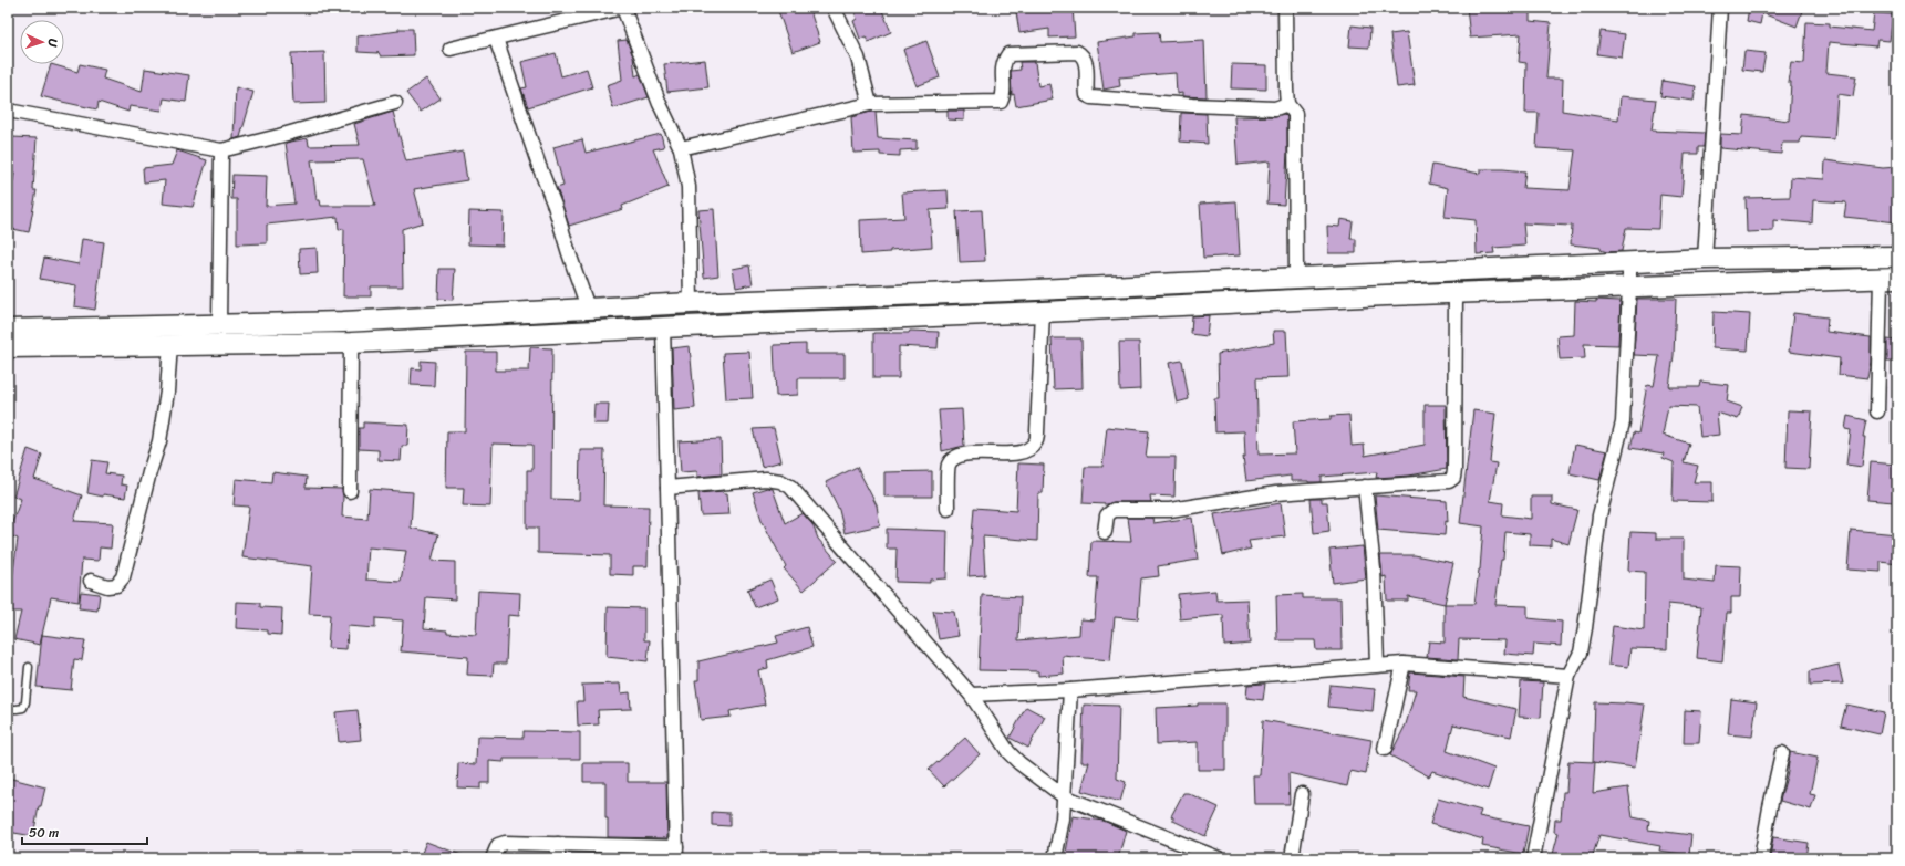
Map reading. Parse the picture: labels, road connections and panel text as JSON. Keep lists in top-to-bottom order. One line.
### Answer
{"scale_bar":"50 m","north":"right"}
